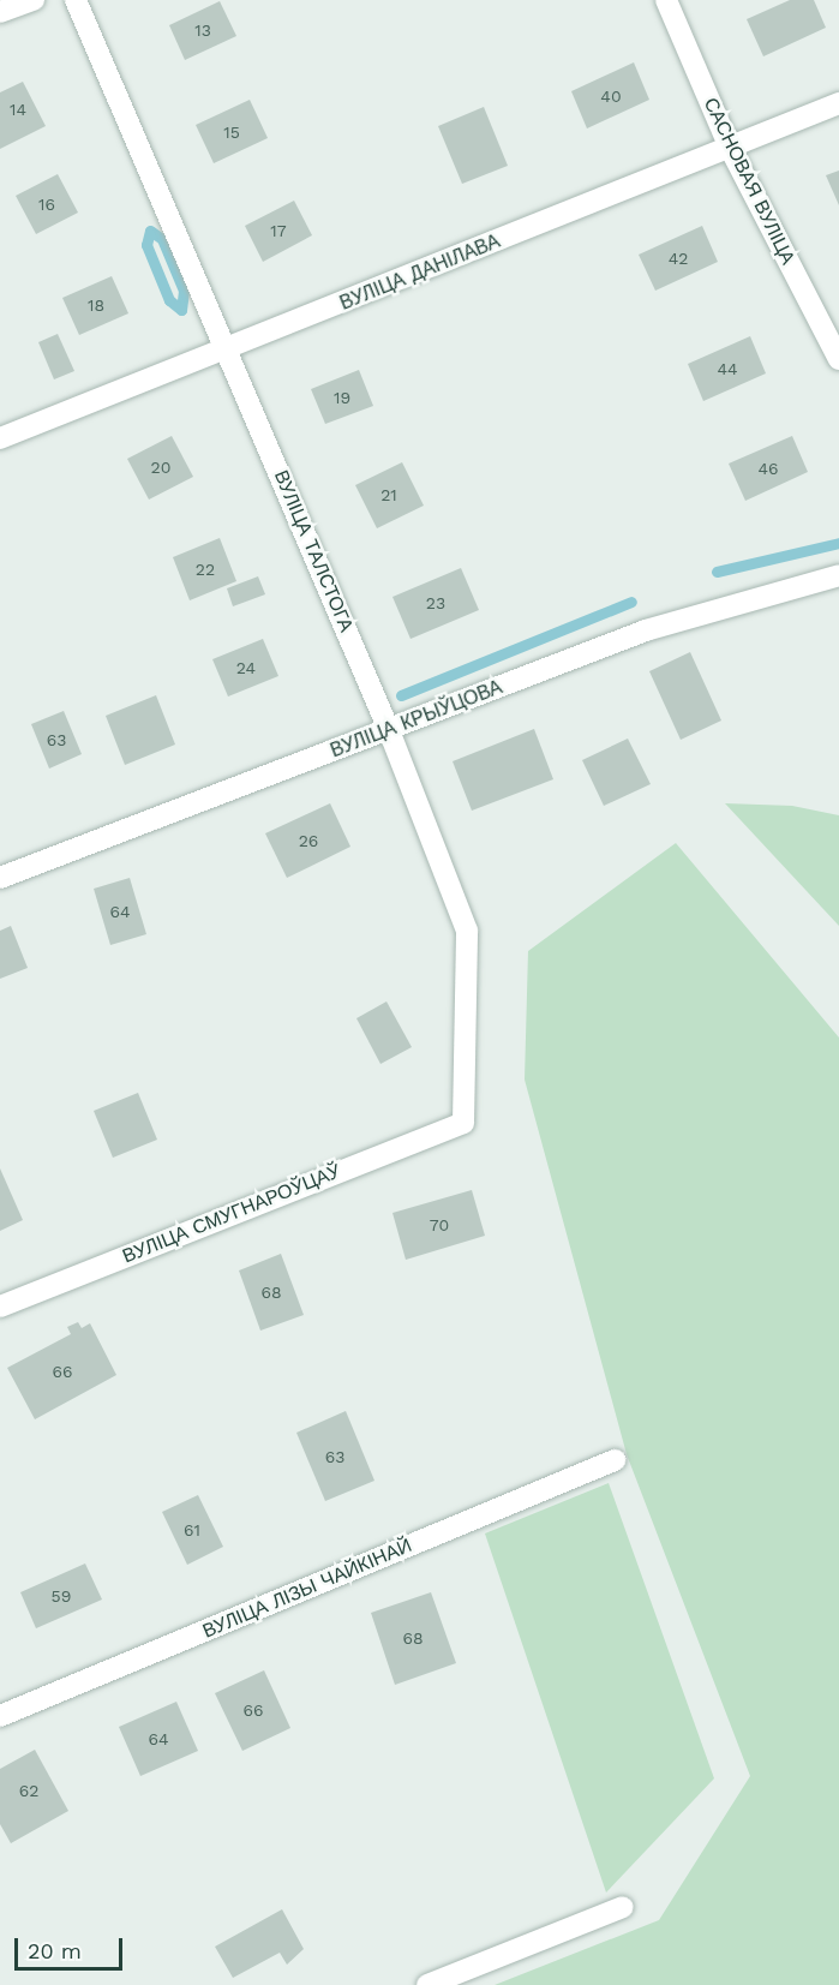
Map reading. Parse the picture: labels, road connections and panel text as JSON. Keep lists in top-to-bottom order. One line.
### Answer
{"streets":{"street":["САСНОВАЯ ВУЛІЦА","ВУЛІЦА ДАНІЛАВА","ВУЛІЦА ТАЛСТОГА","ВУЛІЦА КРЫЎЦОВА","ВУЛІЦА СМУГНАРОЎЦАЎ","ВУЛІЦА ЛІЗЫ ЧАЙКІНАЙ"]},"crossings":[["САСНОВАЯ ВУЛІЦА","ВУЛІЦА ДАНІЛАВА"],["ВУЛІЦА ДАНІЛАВА","ВУЛІЦА ТАЛСТОГА"],["ВУЛІЦА ТАЛСТОГА","ВУЛІЦА КРЫЎЦОВА"],["ВУЛІЦА ТАЛСТОГА","ВУЛІЦА СМУГНАРОЎЦАЎ"]],"house_numbers":["13","40","14","15","16","17","42","18","44","19","20","46","21","22","23","24","63","26","64","70","68","66","63","61","59","68","66","64","62"],"scale_bar":"20 m"}
